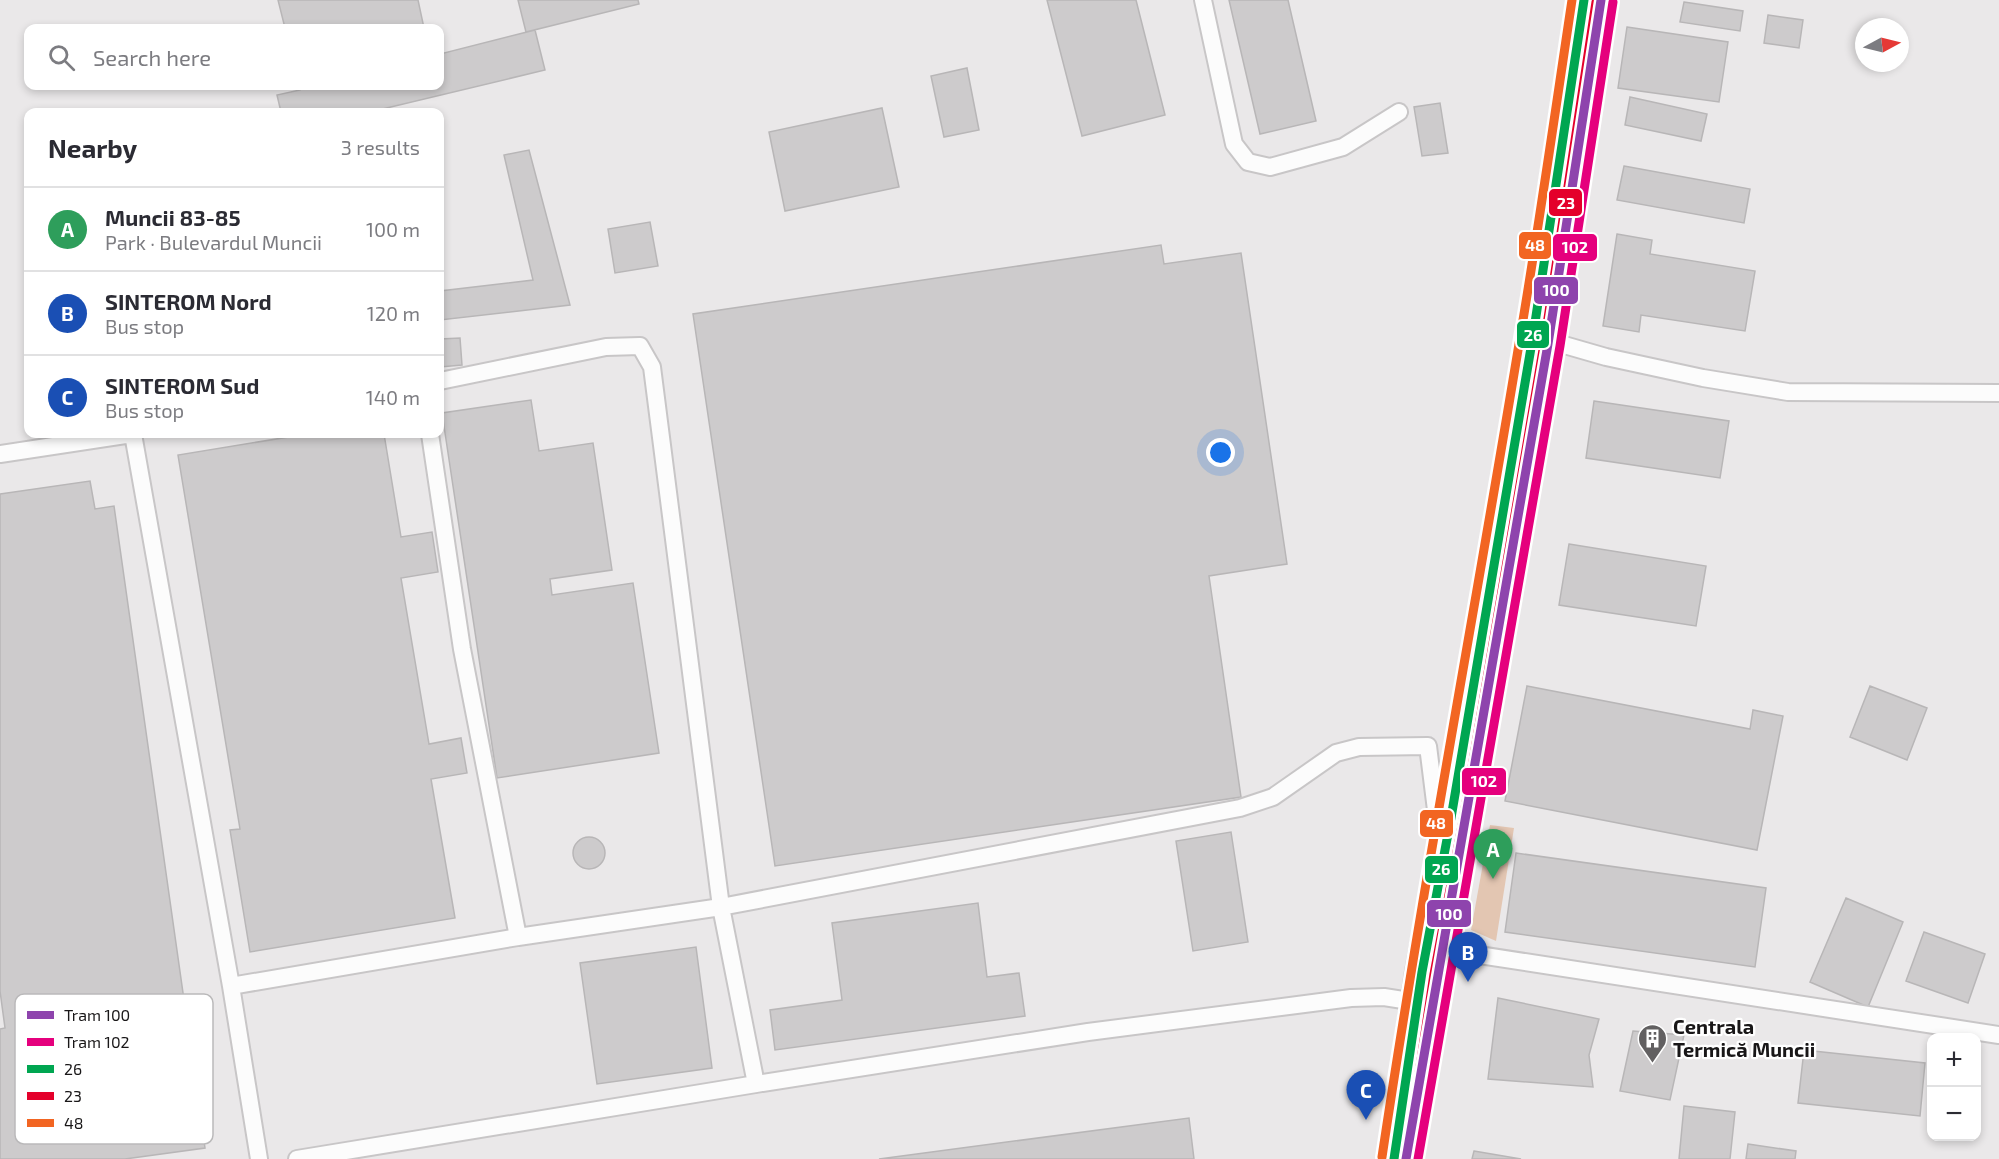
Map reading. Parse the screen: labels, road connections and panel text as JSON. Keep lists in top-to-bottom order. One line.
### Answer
{"places":{"building":["Centrala Termică Muncii"]},"lines":["tram line 100","transit line 26","transit line 48","tram line 102","transit line 23"],"legend":["Tram 100","Tram 102","26","23","48"],"north":"right","page":{"search":"Search here","heading":["Nearby","3 results"],"list":[{"mark":"A","name":"Muncii 83-85","note":"Park · Bulevardul Muncii","value":"100 m"},{"mark":"B","name":"SINTEROM Nord","note":"Bus stop","value":"120 m"},{"mark":"C","name":"SINTEROM Sud","note":"Bus stop","value":"140 m"}],"pins":["A","B","C"],"map_buttons":["+","−"]}}
